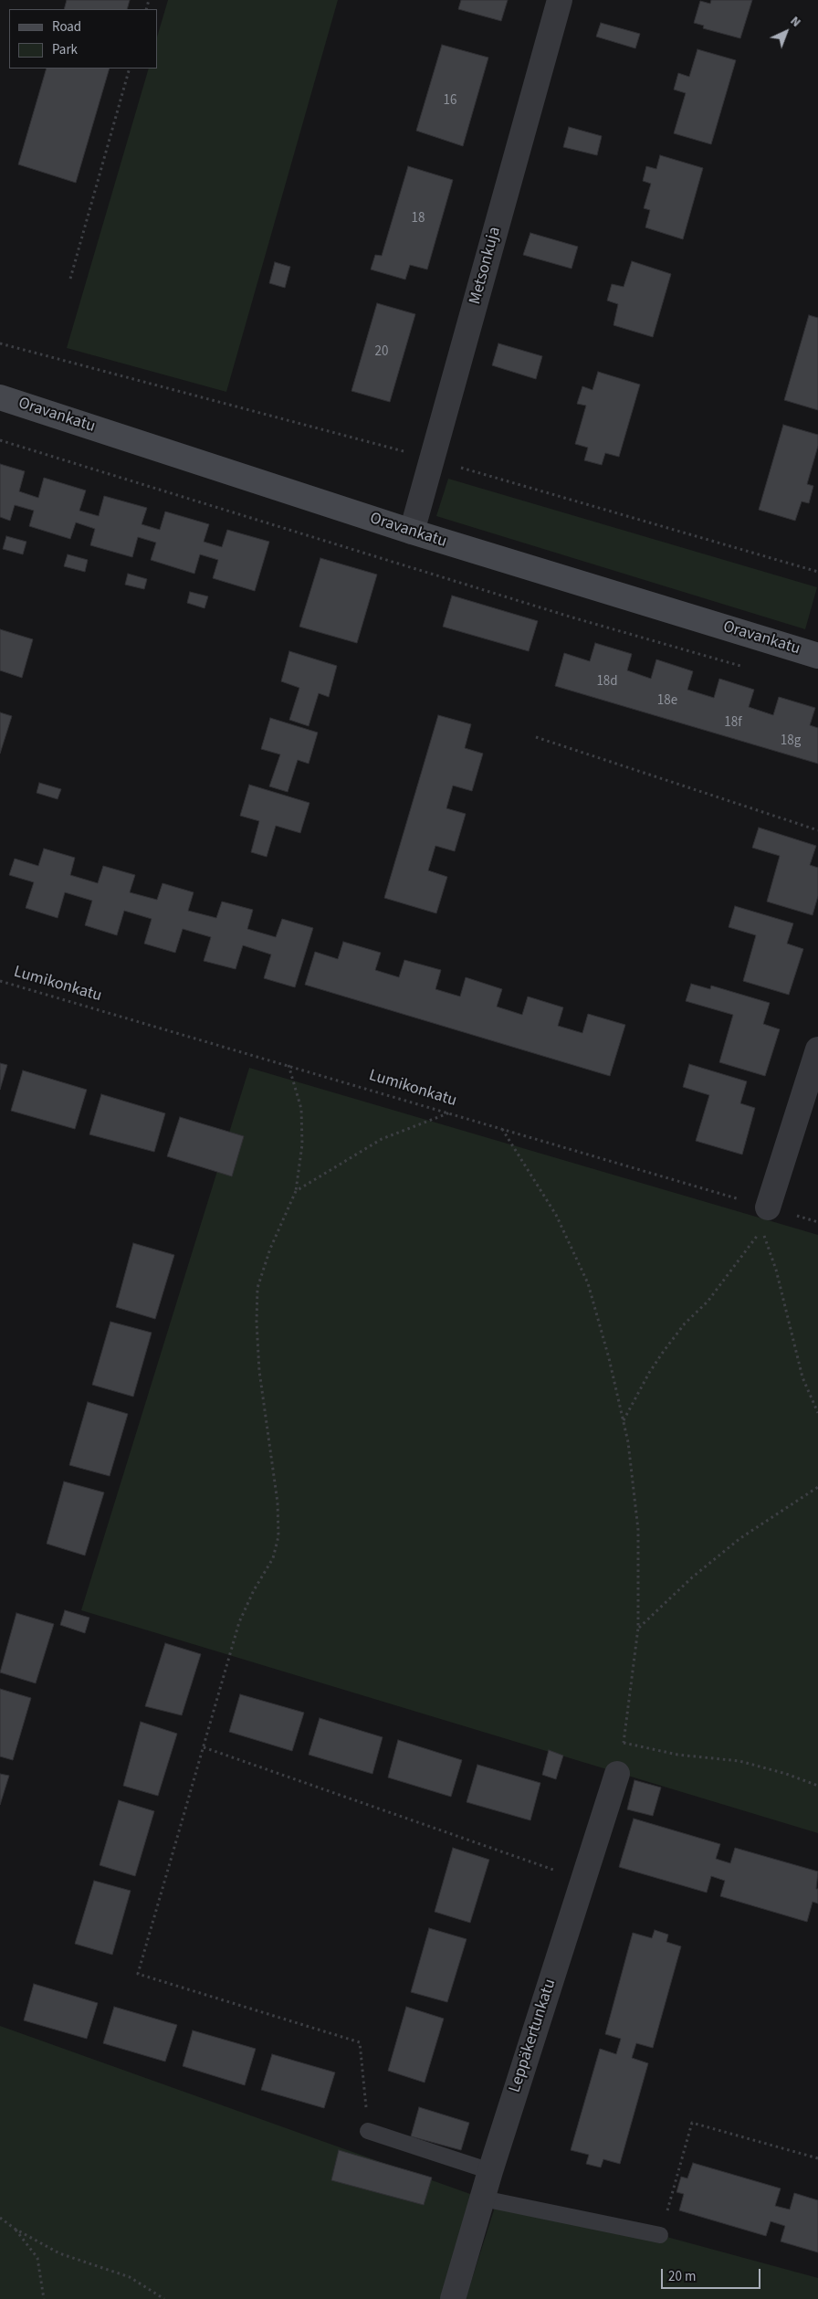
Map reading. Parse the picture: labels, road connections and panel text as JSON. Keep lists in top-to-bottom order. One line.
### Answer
{"streets":{"street":["Metsonkuja","Oravankatu","Leppäkertunkatu"],"path":["Lumikonkatu"]},"crossings":[["Metsonkuja","Oravankatu"]],"house_numbers":["16","18","20","18d","18e","18f","18g"],"legend":["Road","Park"],"scale_bar":"20 m","north":"top right"}
